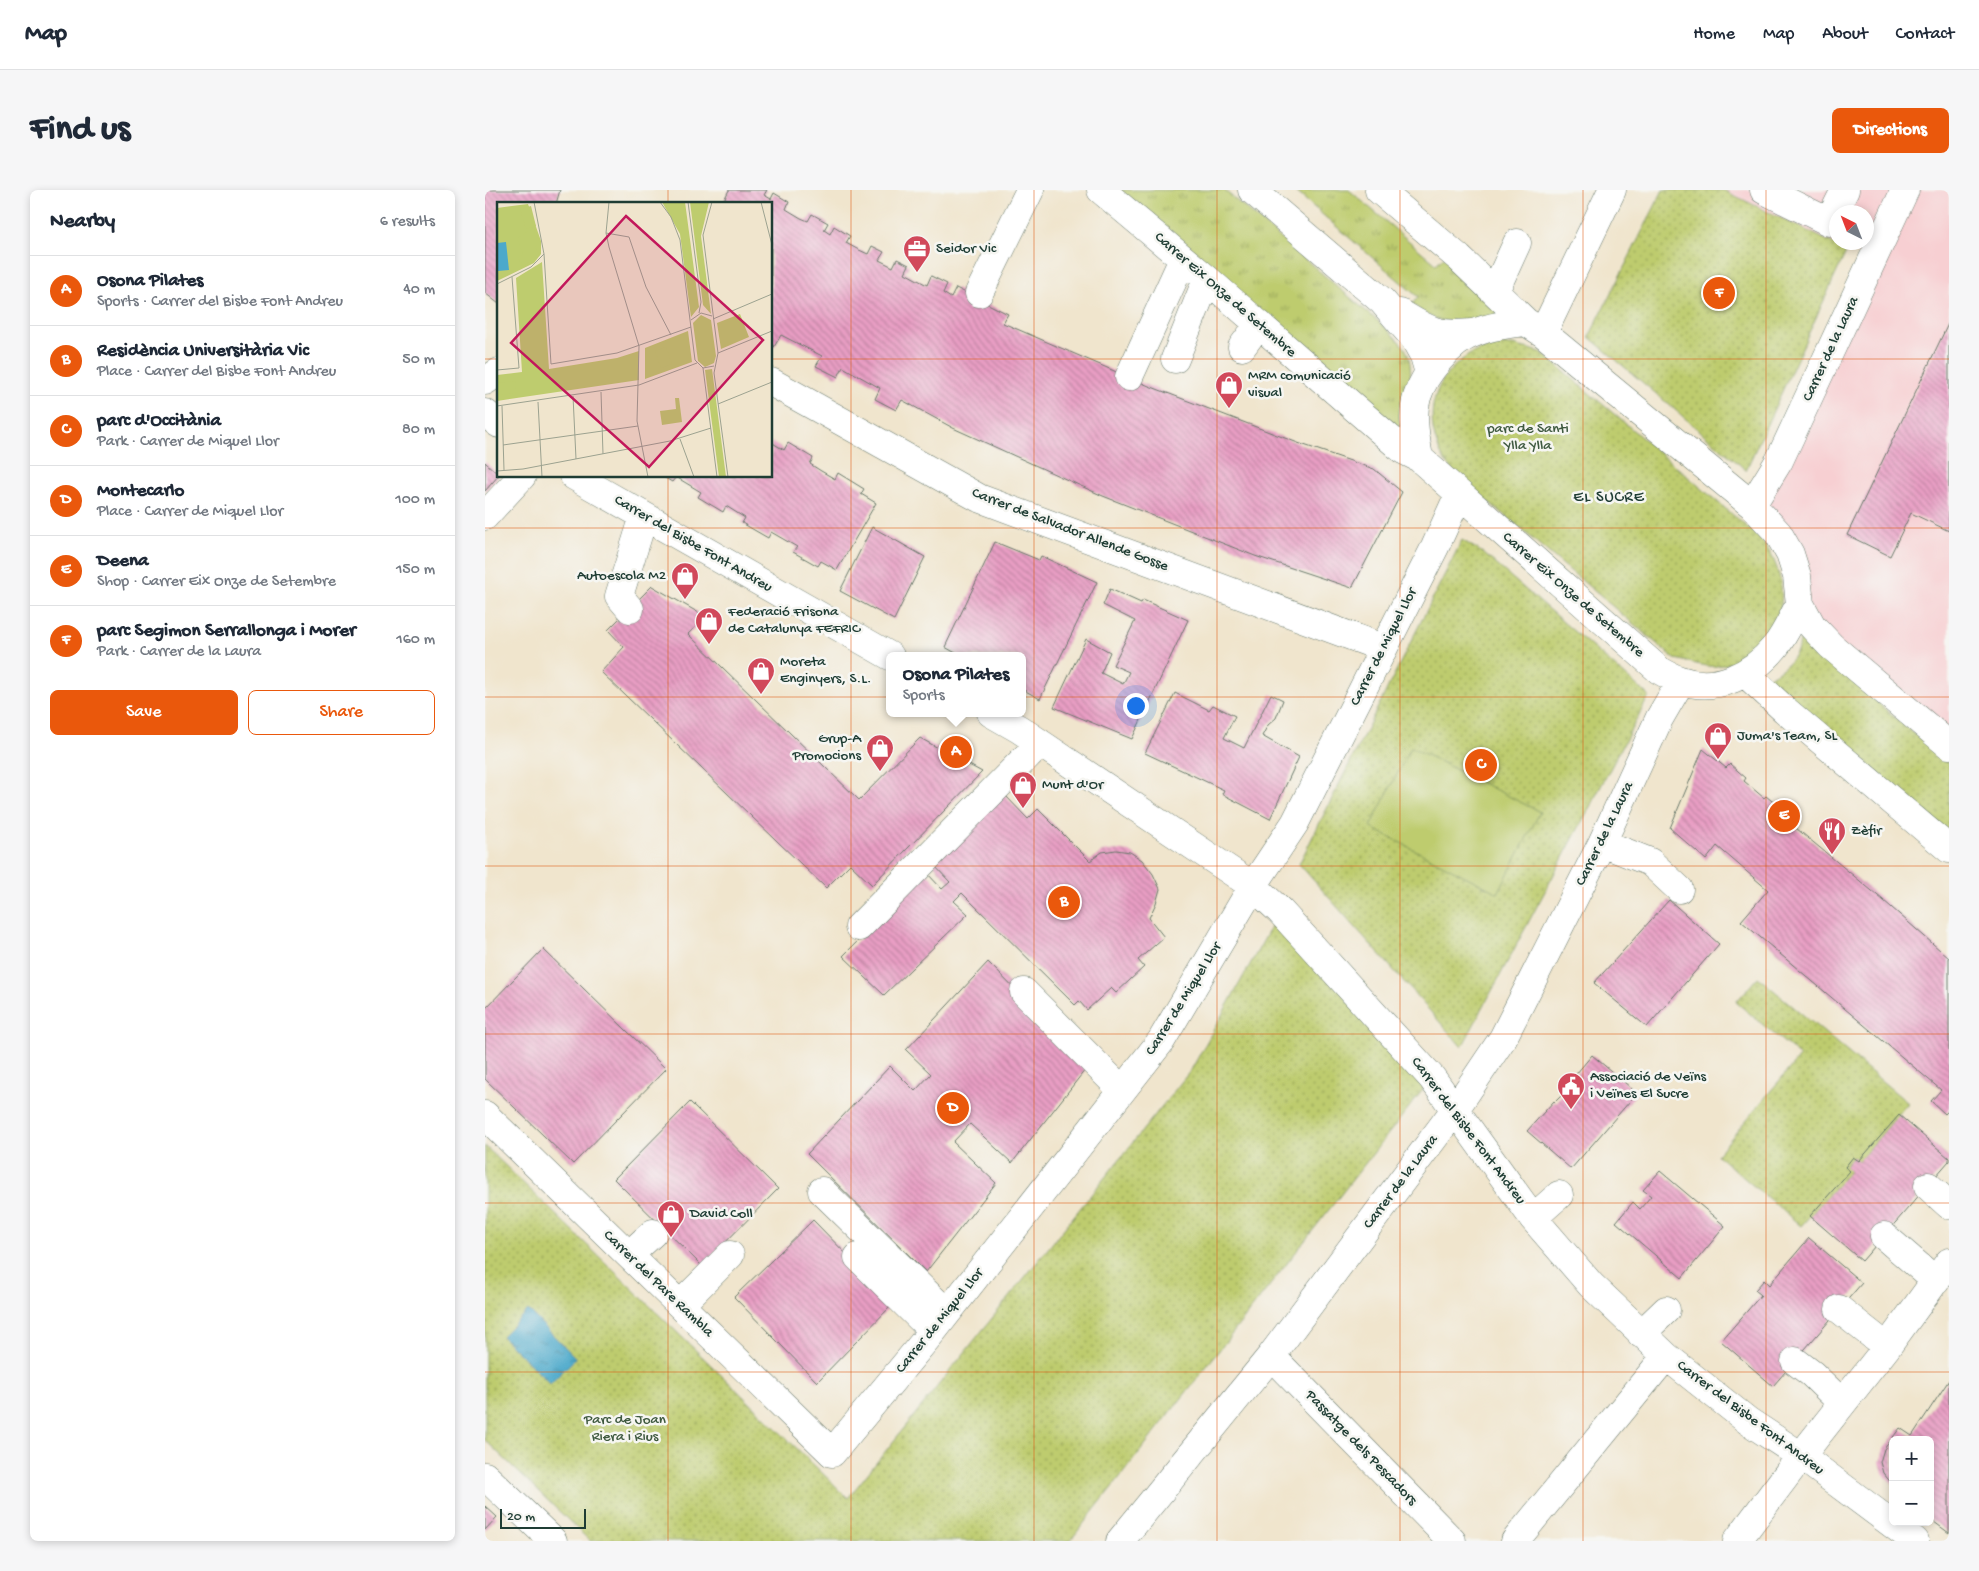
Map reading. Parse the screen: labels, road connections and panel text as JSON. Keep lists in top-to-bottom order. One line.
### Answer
{"streets":{"street":["Carrer Eix Onze de Setembre","Carrer de la Laura","Carrer de Salvador Allende Gosse","Carrer del Bisbe Font Andreu","Carrer de Miquel Llor","Carrer del Pare Rambla","Passatge dels Pescadors"]},"crossings":[["Carrer Eix Onze de Setembre","Carrer de la Laura"],["Carrer Eix Onze de Setembre","Carrer de Miquel Llor"],["Carrer de la Laura","Carrer del Bisbe Font Andreu"],["Carrer de la Laura","Passatge dels Pescadors"],["Carrer de Salvador Allende Gosse","Carrer de Miquel Llor"],["Carrer del Bisbe Font Andreu","Carrer de Miquel Llor"],["Carrer de Miquel Llor","Carrer del Pare Rambla"]],"districts":["EL SUCRE"],"parks":["parc de Santi Ylla Ylla","Parc de Joan Riera i Rius"],"places":{"office":["Seidor Vic"],"shop":["MRM comunicació visual","Autoescola M2","Federació Frisona de Catalunya FEFRIC","Moreta Enginyers, S.L.","Juma's Team, SL","Grup-A Promocions","Munt d'Or","David Coll"],"restaurant":["Zèfir"],"public building":["Associació de Veïns i Veïnes El Sucre"]},"scale_bar":"20 m","north":"top left","page":{"header":"Map","nav":["Home","Map","About","Contact"],"buttons":["Directions",["Save","Share"]],"title":"Find us","heading":["Nearby","6 results"],"list":[{"mark":"A","name":"Osona Pilates","note":"Sports · Carrer del Bisbe Font Andreu","value":"40 m"},{"mark":"B","name":"Residència Universitària Vic","note":"Place · Carrer del Bisbe Font Andreu","value":"50 m"},{"mark":"C","name":"parc d'Occitània","note":"Park · Carrer de Miquel Llor","value":"80 m"},{"mark":"D","name":"Montecarlo","note":"Place · Carrer de Miquel Llor","value":"100 m"},{"mark":"E","name":"Deena","note":"Shop · Carrer Eix Onze de Setembre","value":"150 m"},{"mark":"F","name":"parc Segimon Serrallonga i Morer","note":"Park · Carrer de la Laura","value":"160 m"}],"pins":["F","A","C","E","B","D"],"popup":["Osona Pilates","Sports"],"map_buttons":["+","−"],"scale":"20 m"}}
